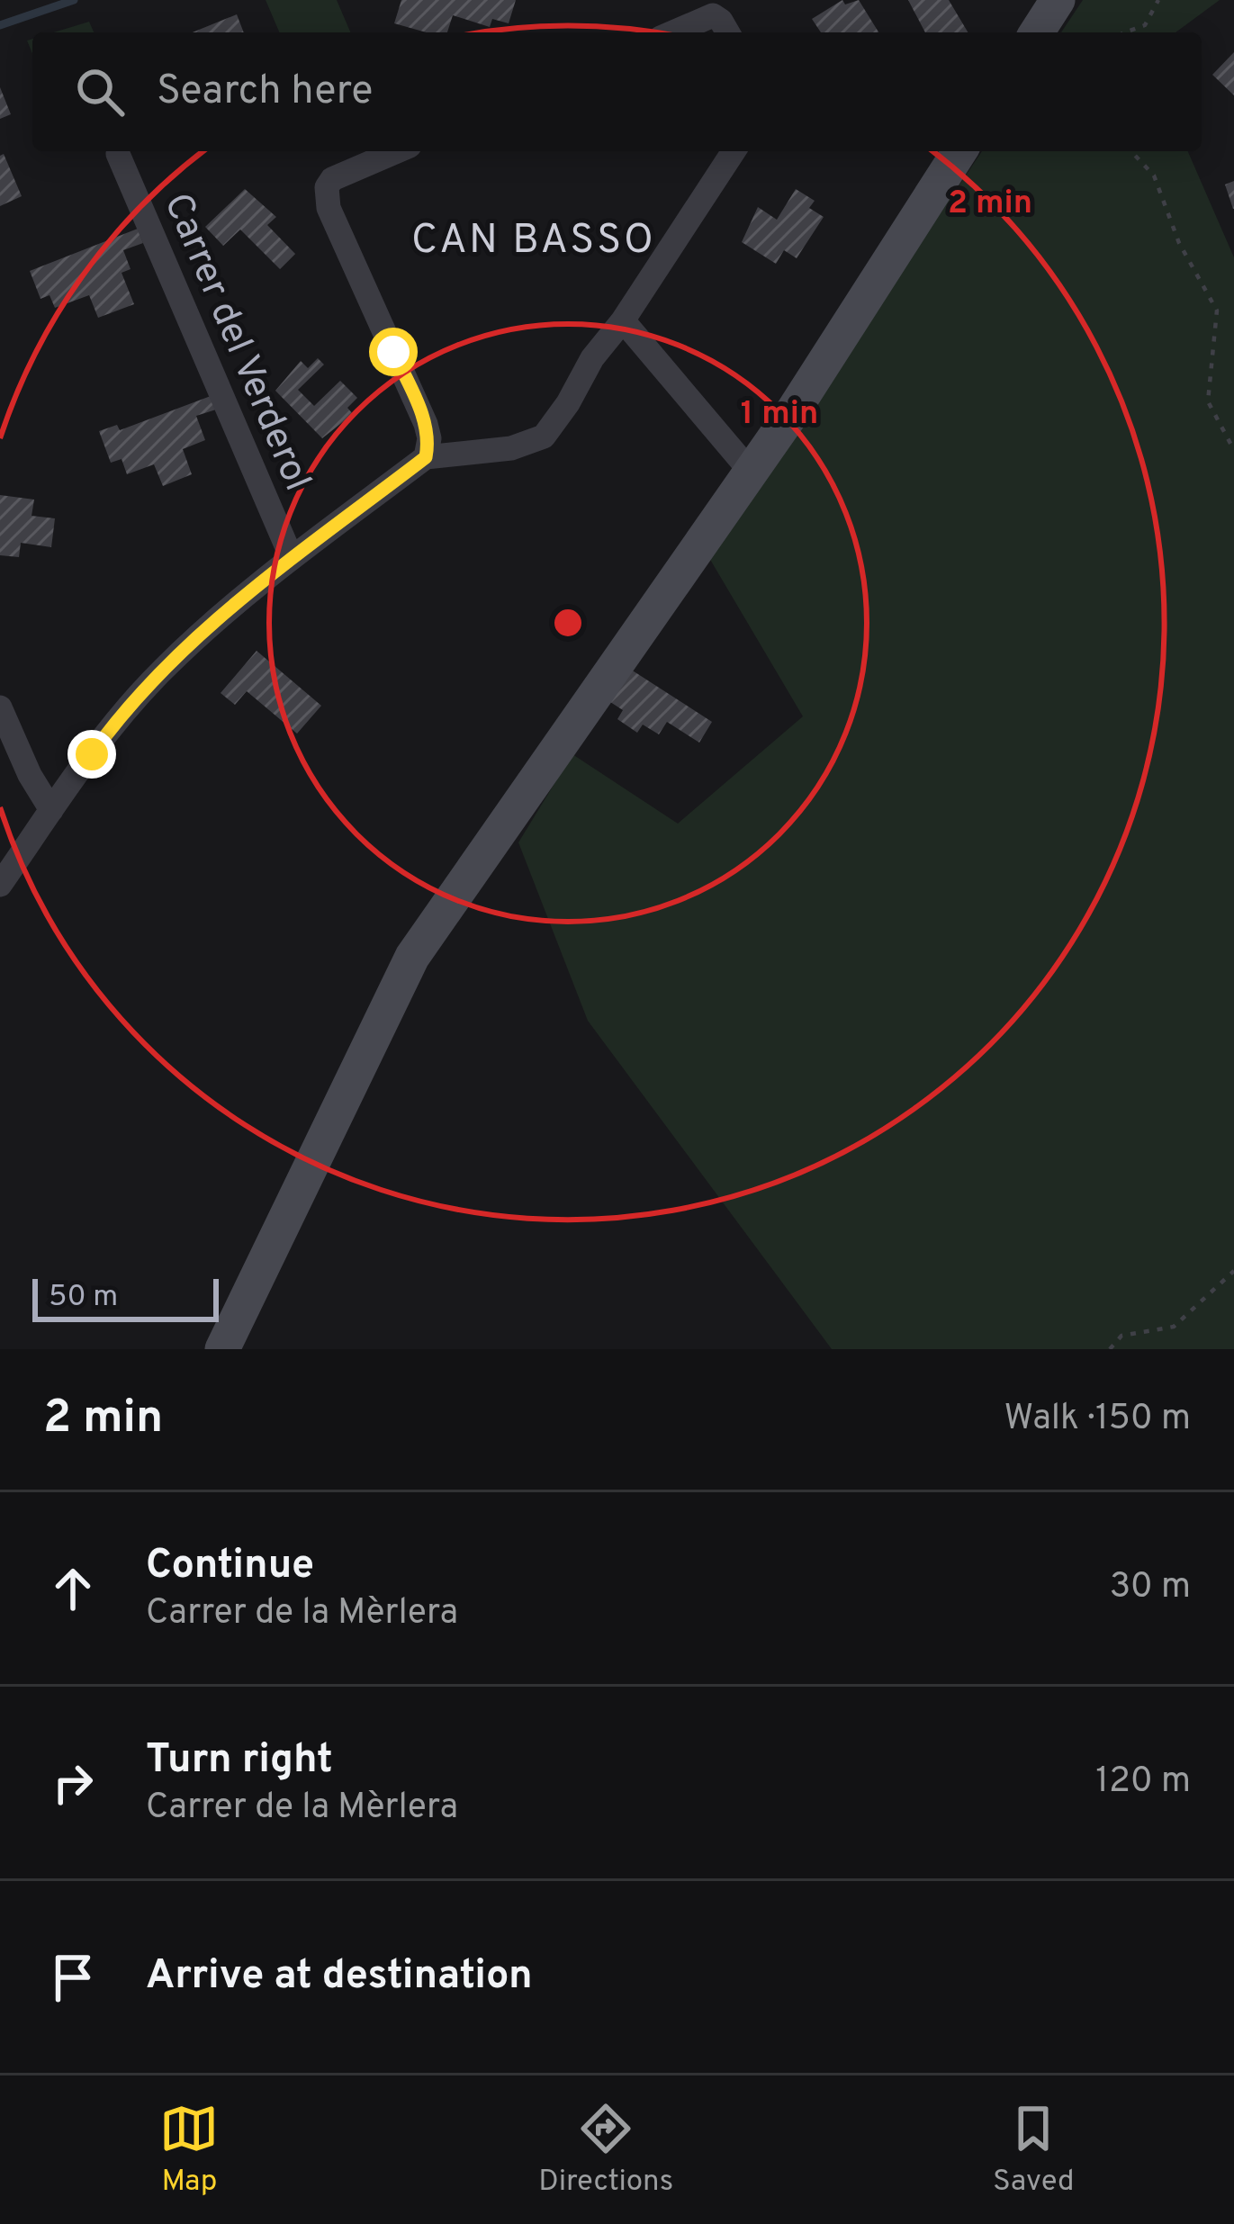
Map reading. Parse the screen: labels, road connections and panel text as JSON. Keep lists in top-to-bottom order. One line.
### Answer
{"streets":{"street":["Carrer del Verderol"]},"districts":["CAN BASSO"],"scale_bar":"50 m","page":{"search":"Search here","scale":"50 m","heading":["2 min","Walk · 150 m"],"list":[["Continue","Carrer de la Mèrlera","30 m"],["Turn right","Carrer de la Mèrlera","120 m"],"Arrive at destination"],"nav":["Map","Directions","Saved"]},"rings":["2 min","1 min"]}
